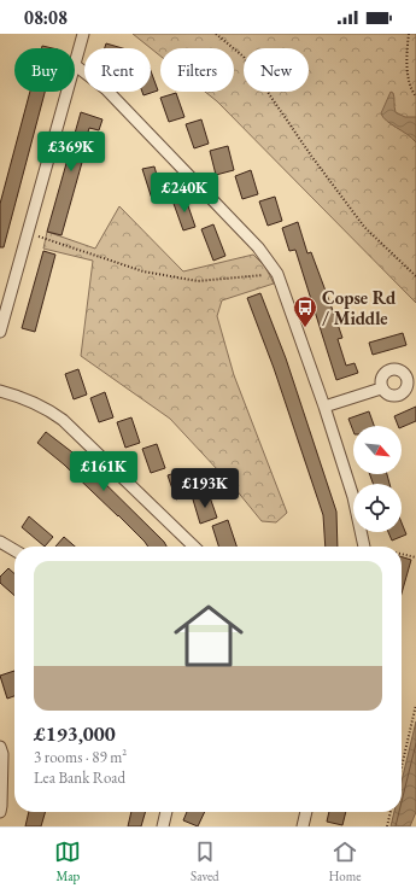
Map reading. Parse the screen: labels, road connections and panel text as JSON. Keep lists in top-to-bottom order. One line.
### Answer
{"places":{"bus stop":["Copse Rd / Middle"]},"north":"bottom right","page":{"status":"08:08","chip":["Buy","Rent","Filters","New"],"price":["£369K","£240K","£161K","£193K"],"list":[{"name":"£193,000","note":"3 rooms · 89 m² · Lea Bank Road"}],"tabs":["Map","Saved","Home"]}}
